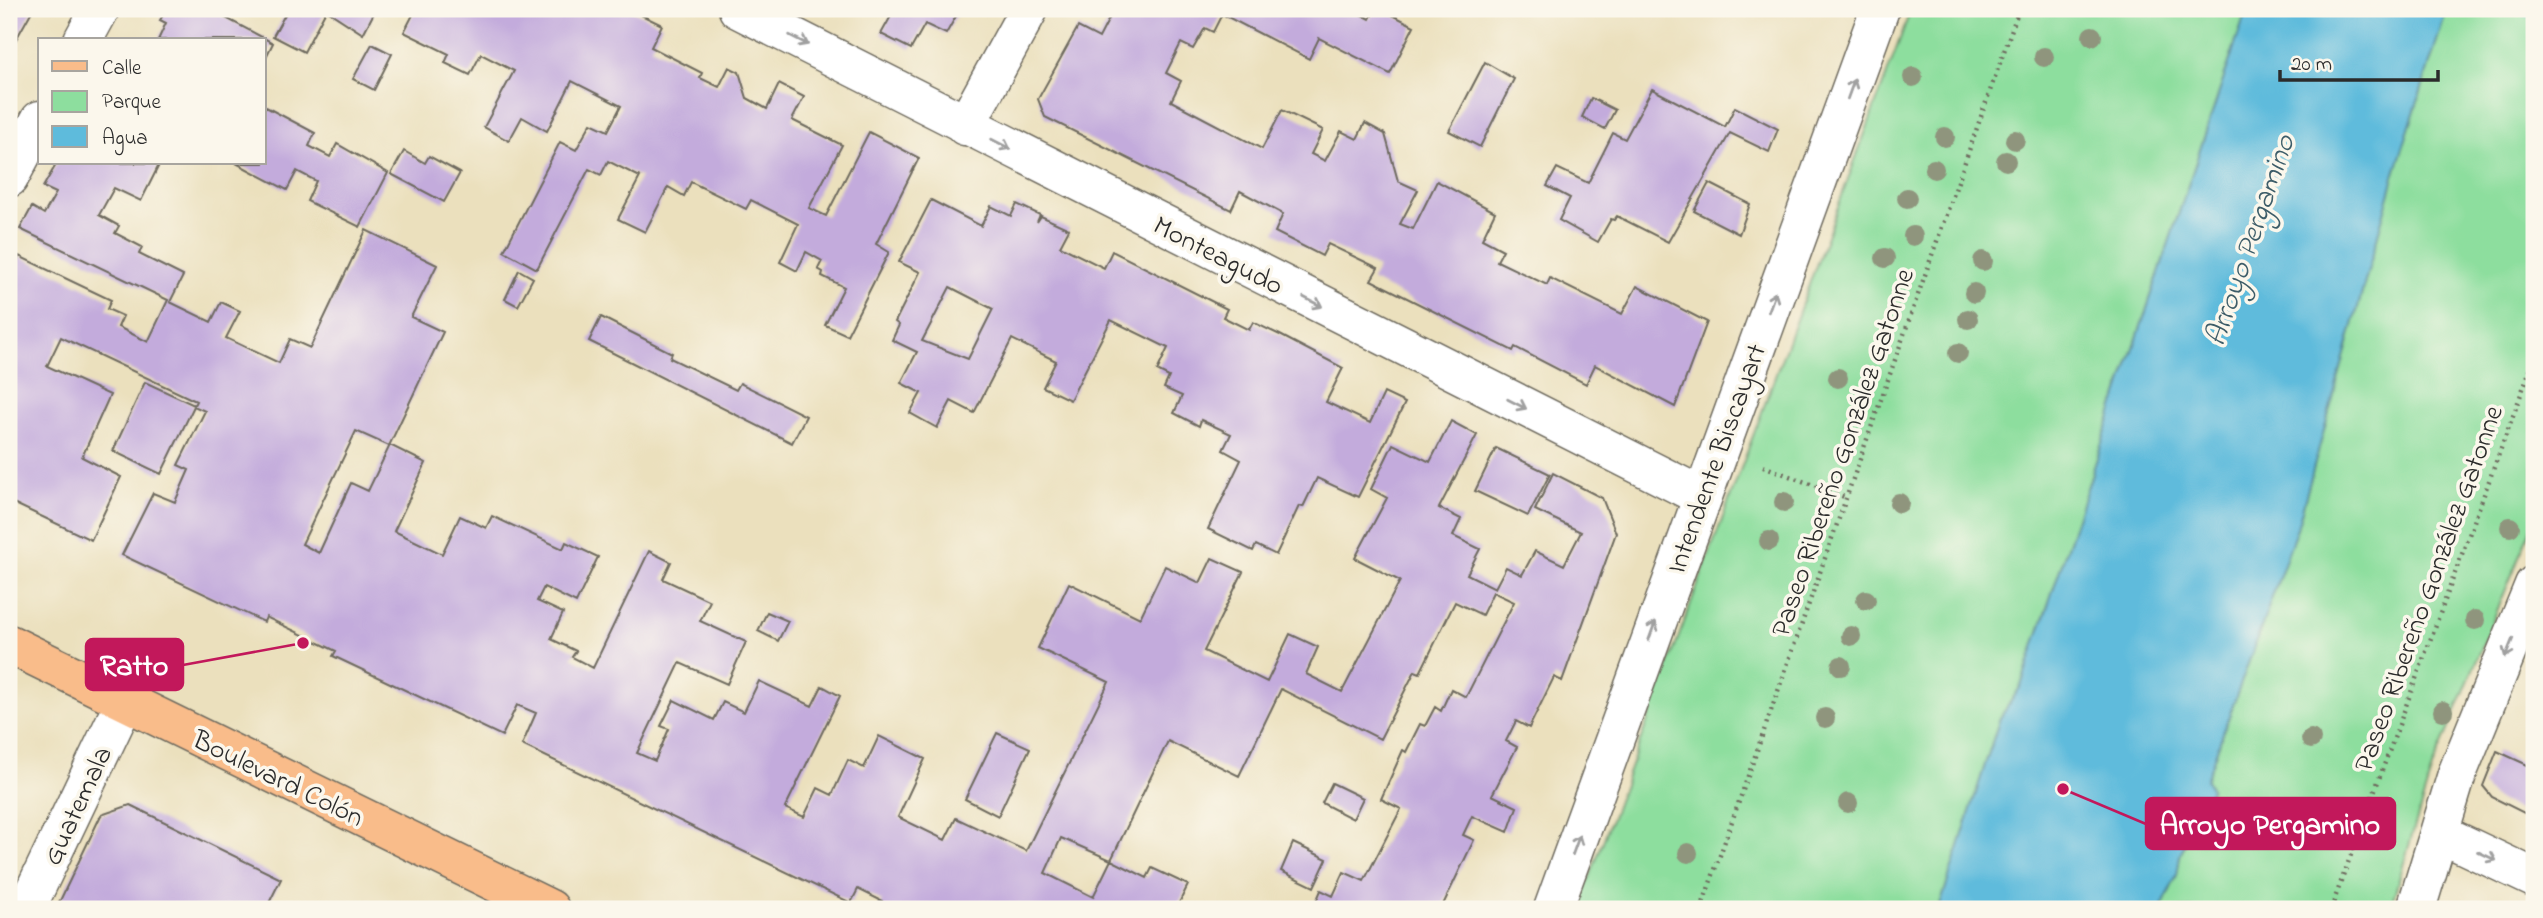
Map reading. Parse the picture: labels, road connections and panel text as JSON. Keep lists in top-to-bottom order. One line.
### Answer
{"streets":{"main road":["Boulevard Colón"],"street":["Monteagudo","Intendente Biscayart","Guatemala"],"path":["Paseo Ribereño González Gatonne"]},"crossings":[["Monteagudo","Intendente Biscayart"],["Boulevard Colón","Guatemala"]],"one_way":["Monteagudo","Intendente Biscayart"],"water":["Arroyo Pergamino"],"places":["Ratto","Arroyo Pergamino"],"legend":["Calle","Parque","Agua"],"scale_bar":"20 m"}
